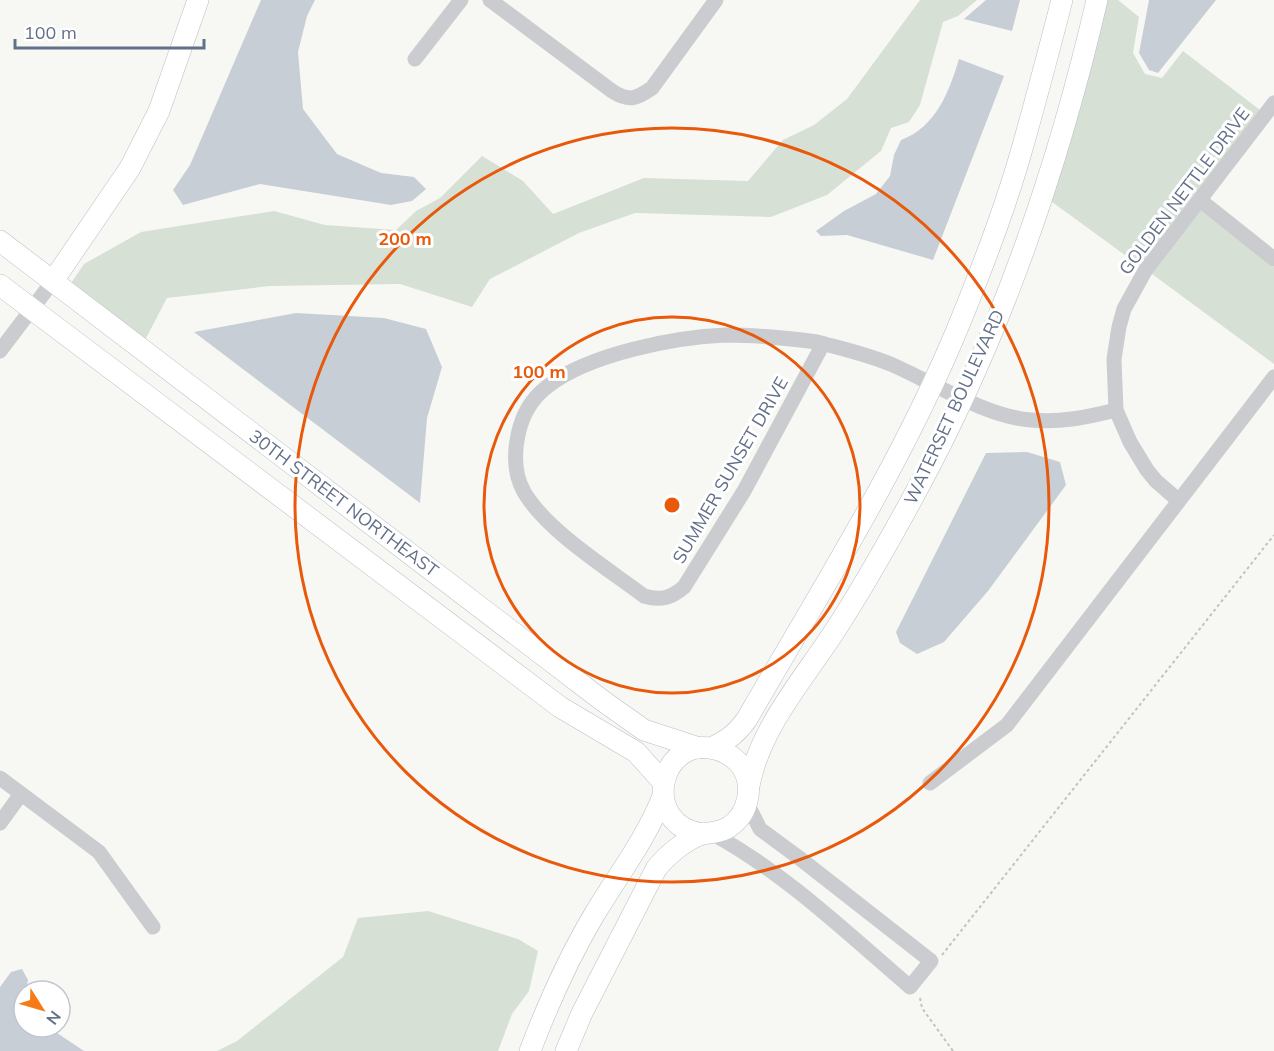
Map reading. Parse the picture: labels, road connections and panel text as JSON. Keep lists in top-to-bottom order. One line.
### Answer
{"streets":{"street":["GOLDEN NETTLE DRIVE","WATERSET BOULEVARD","SUMMER SUNSET DRIVE","30TH STREET NORTHEAST"]},"crossings":[["GOLDEN NETTLE DRIVE","SUMMER SUNSET DRIVE"],["WATERSET BOULEVARD","SUMMER SUNSET DRIVE"],["WATERSET BOULEVARD","30TH STREET NORTHEAST"]],"scale_bar":"100 m","north":"bottom right","rings":["200 m","100 m"]}
